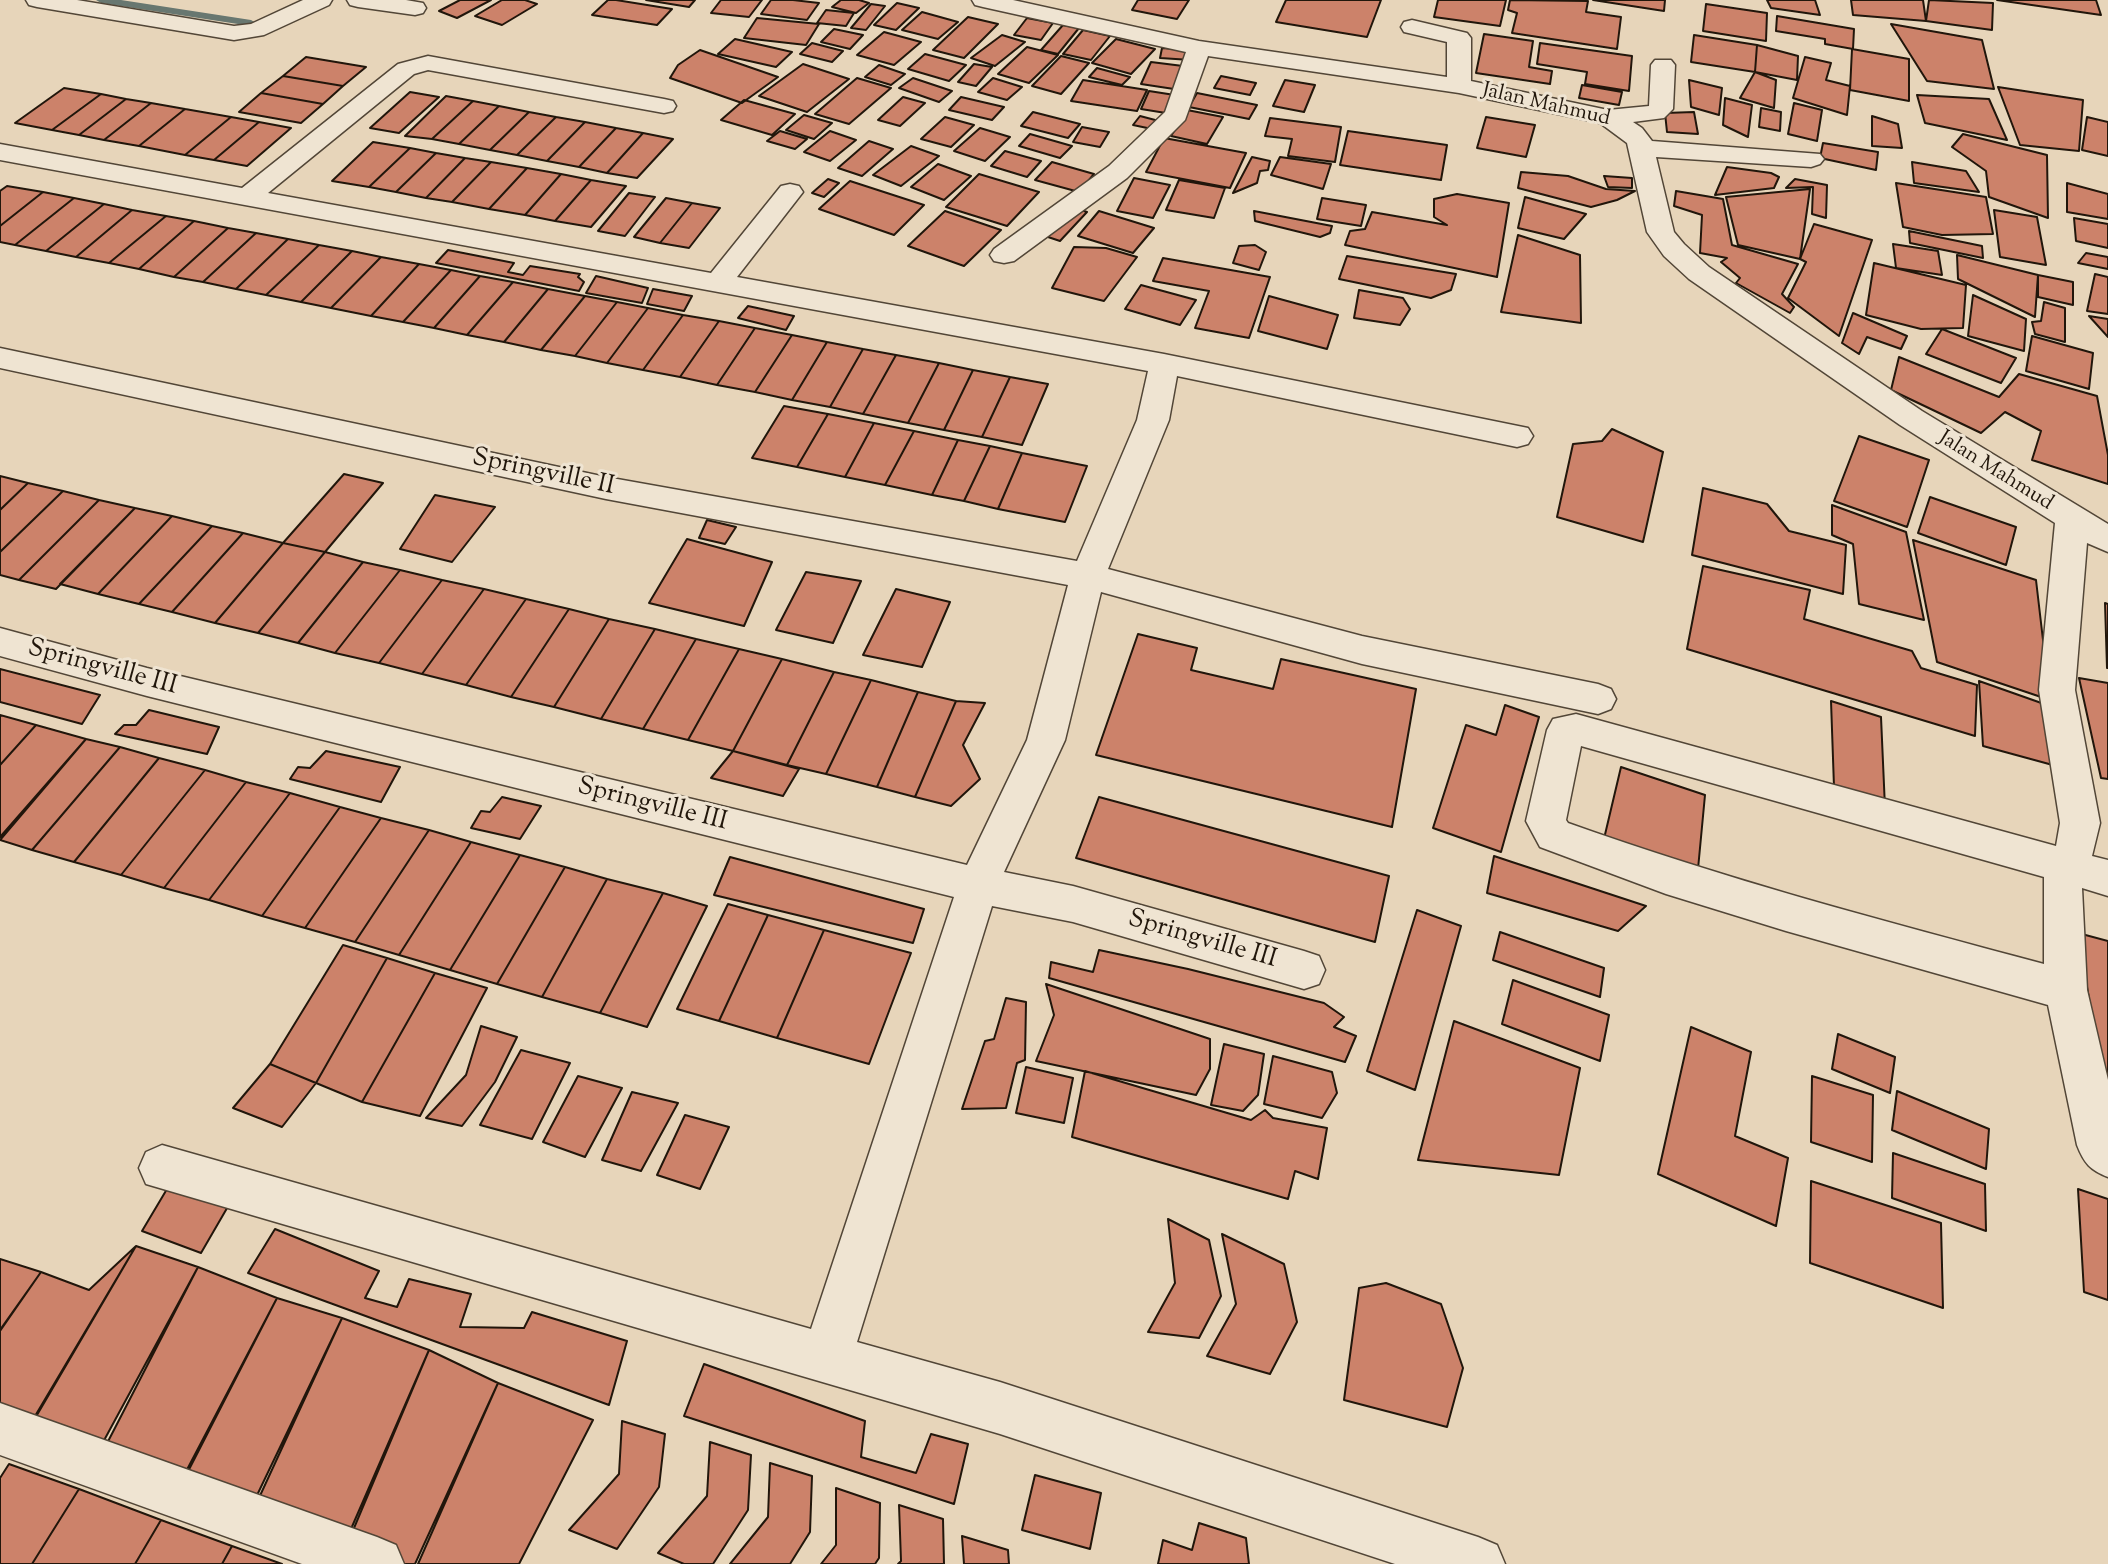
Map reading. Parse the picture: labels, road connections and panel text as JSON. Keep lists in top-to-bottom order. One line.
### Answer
{"streets":{"street":["Jalan Mahmud","Springville II","Springville III"]}}
